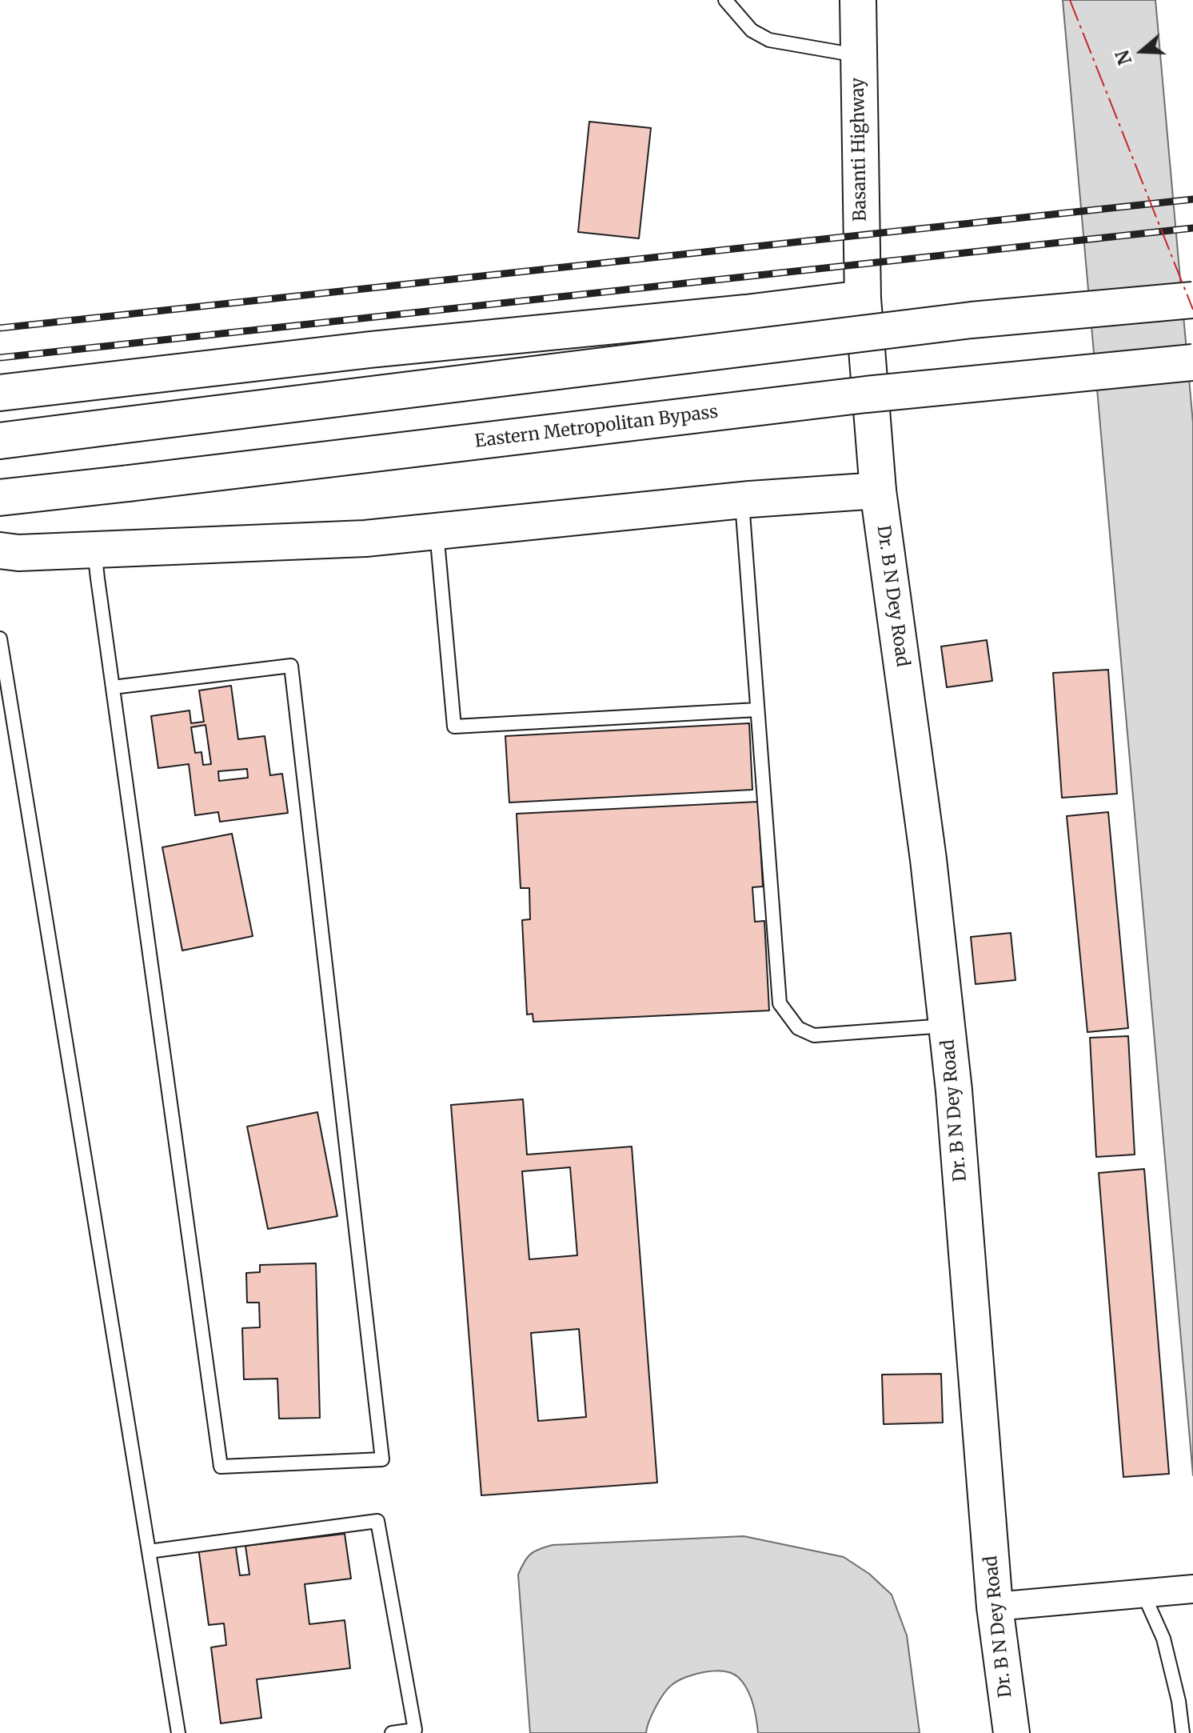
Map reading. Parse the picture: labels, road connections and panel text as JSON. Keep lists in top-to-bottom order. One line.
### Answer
{"streets":{"main road":["Basanti Highway","Eastern Metropolitan Bypass","Dr. B N Dey Road"]},"crossings":[["Basanti Highway","Dr. B N Dey Road"]],"north":"left"}
